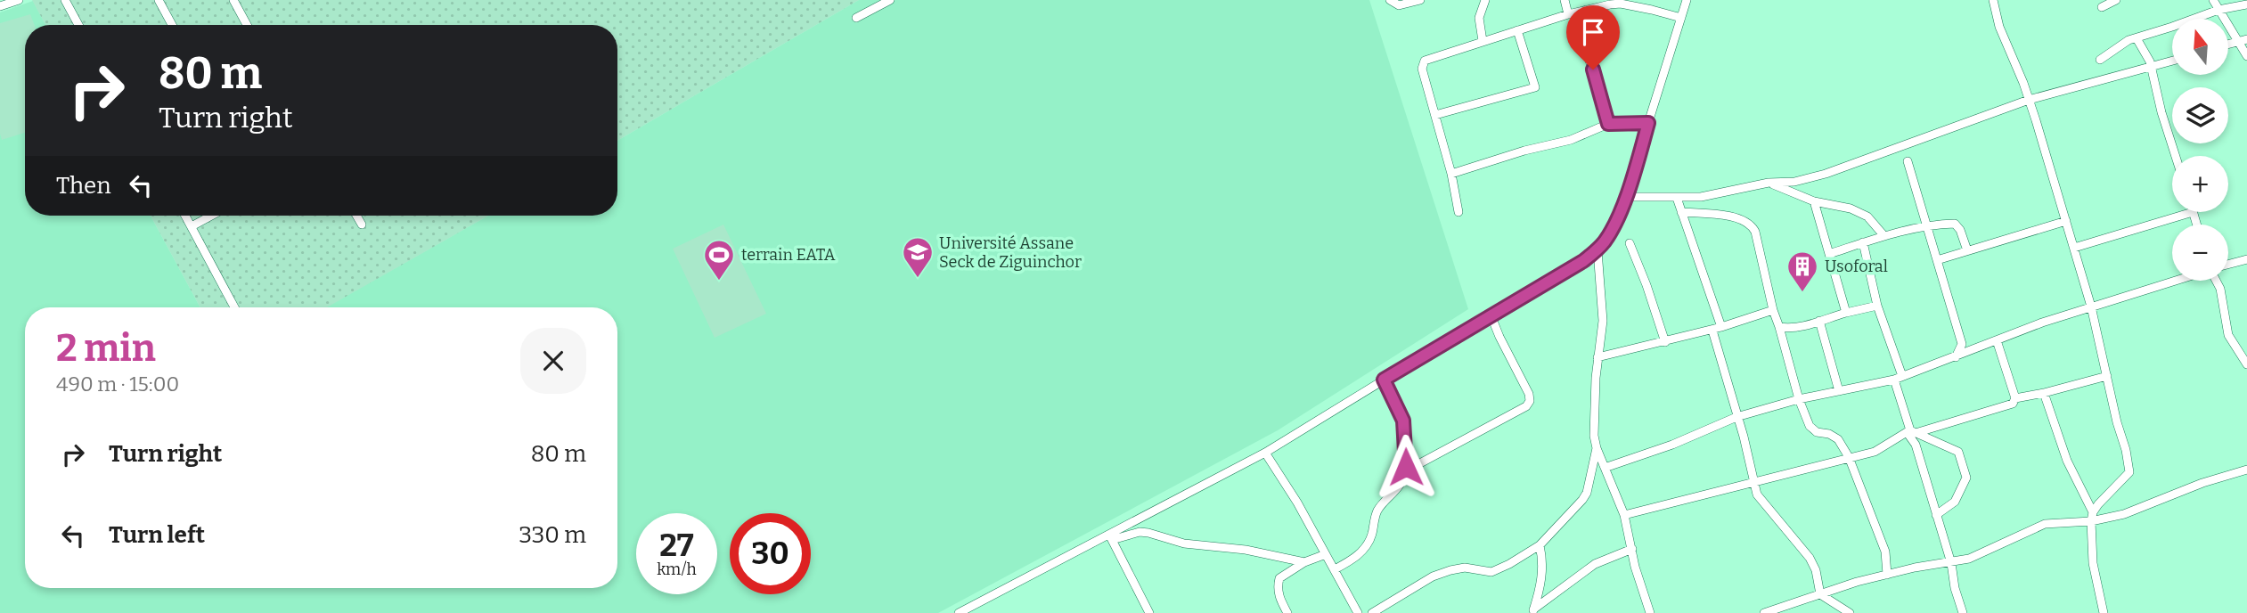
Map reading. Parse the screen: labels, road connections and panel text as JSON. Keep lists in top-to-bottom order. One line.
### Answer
{"places":{"school or university":["Université Assane Seck de Ziguinchor"],"sports":["terrain EATA"],"building":["Usoforal"]},"north":"top","page":{"map_buttons":["+","−"],"turn":["80 m","Turn right"],"then":"Then","heading":["2 min","490 m · 15:00"],"list":[{"name":"Turn right","value":"80 m"},{"name":"Turn left","value":"330 m"}],"speed":"27 km/h","limit":"30"}}
